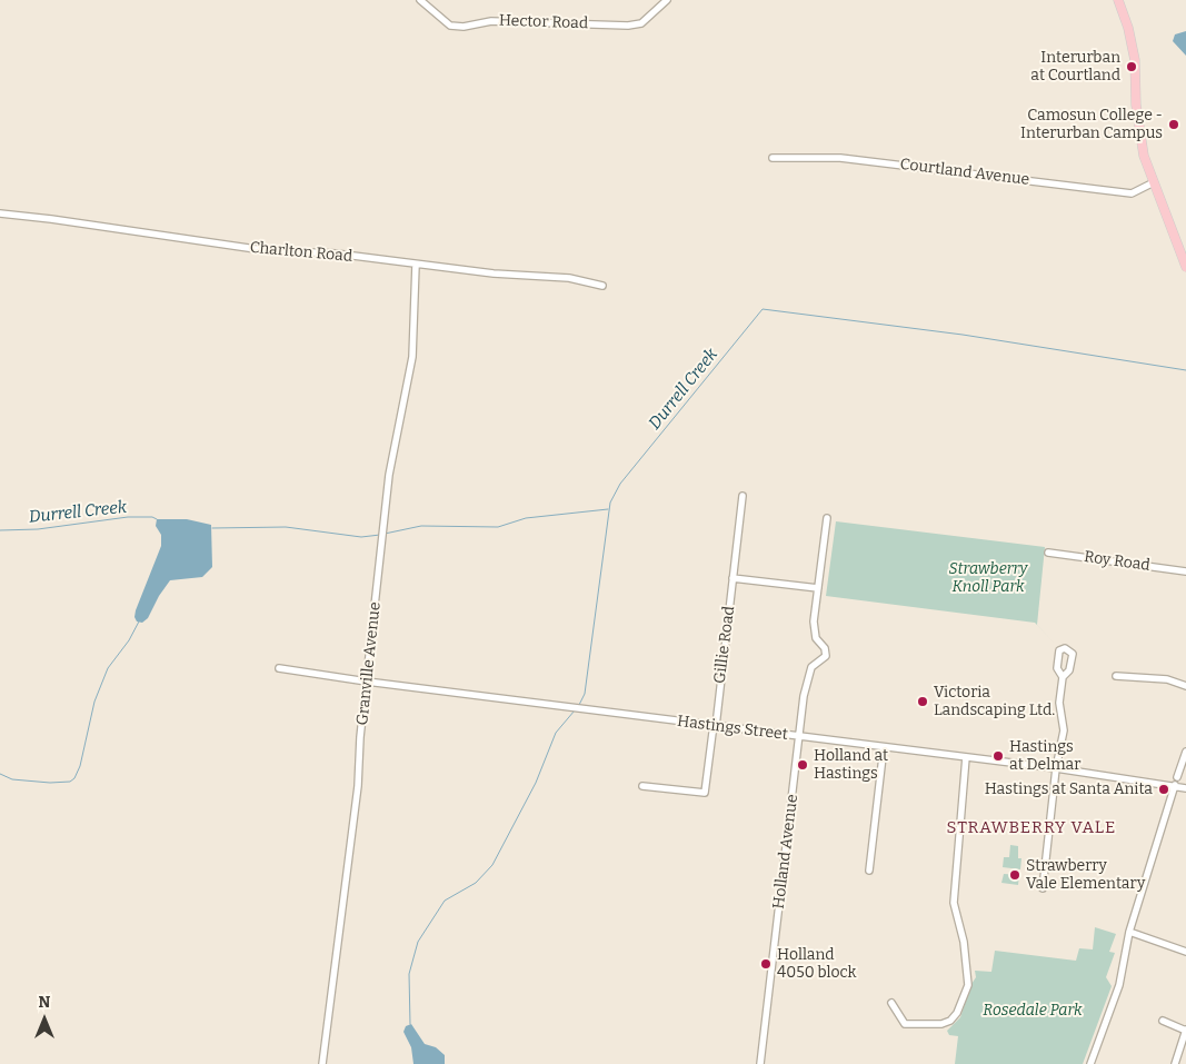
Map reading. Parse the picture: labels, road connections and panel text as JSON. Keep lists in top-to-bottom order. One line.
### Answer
{"streets":{"street":["Hector Road","Courtland Avenue","Charlton Road","Roy Road","Gillie Road","Granville Avenue","Hastings Street","Holland Avenue"]},"crossings":[["Charlton Road","Granville Avenue"],["Gillie Road","Hastings Street"],["Granville Avenue","Hastings Street"],["Hastings Street","Holland Avenue"]],"districts":["STRAWBERRY VALE"],"water":["Durrell Creek"],"parks":["Strawberry Knoll Park","Rosedale Park"],"places":["Interurban at Courtland","Camosun College - Interurban Campus","Victoria Landscaping Ltd.","Hastings at Delmar","Holland at Hastings","Hastings at Santa Anita","Strawberry Vale Elementary","Holland 4050 block"],"north":"top"}
